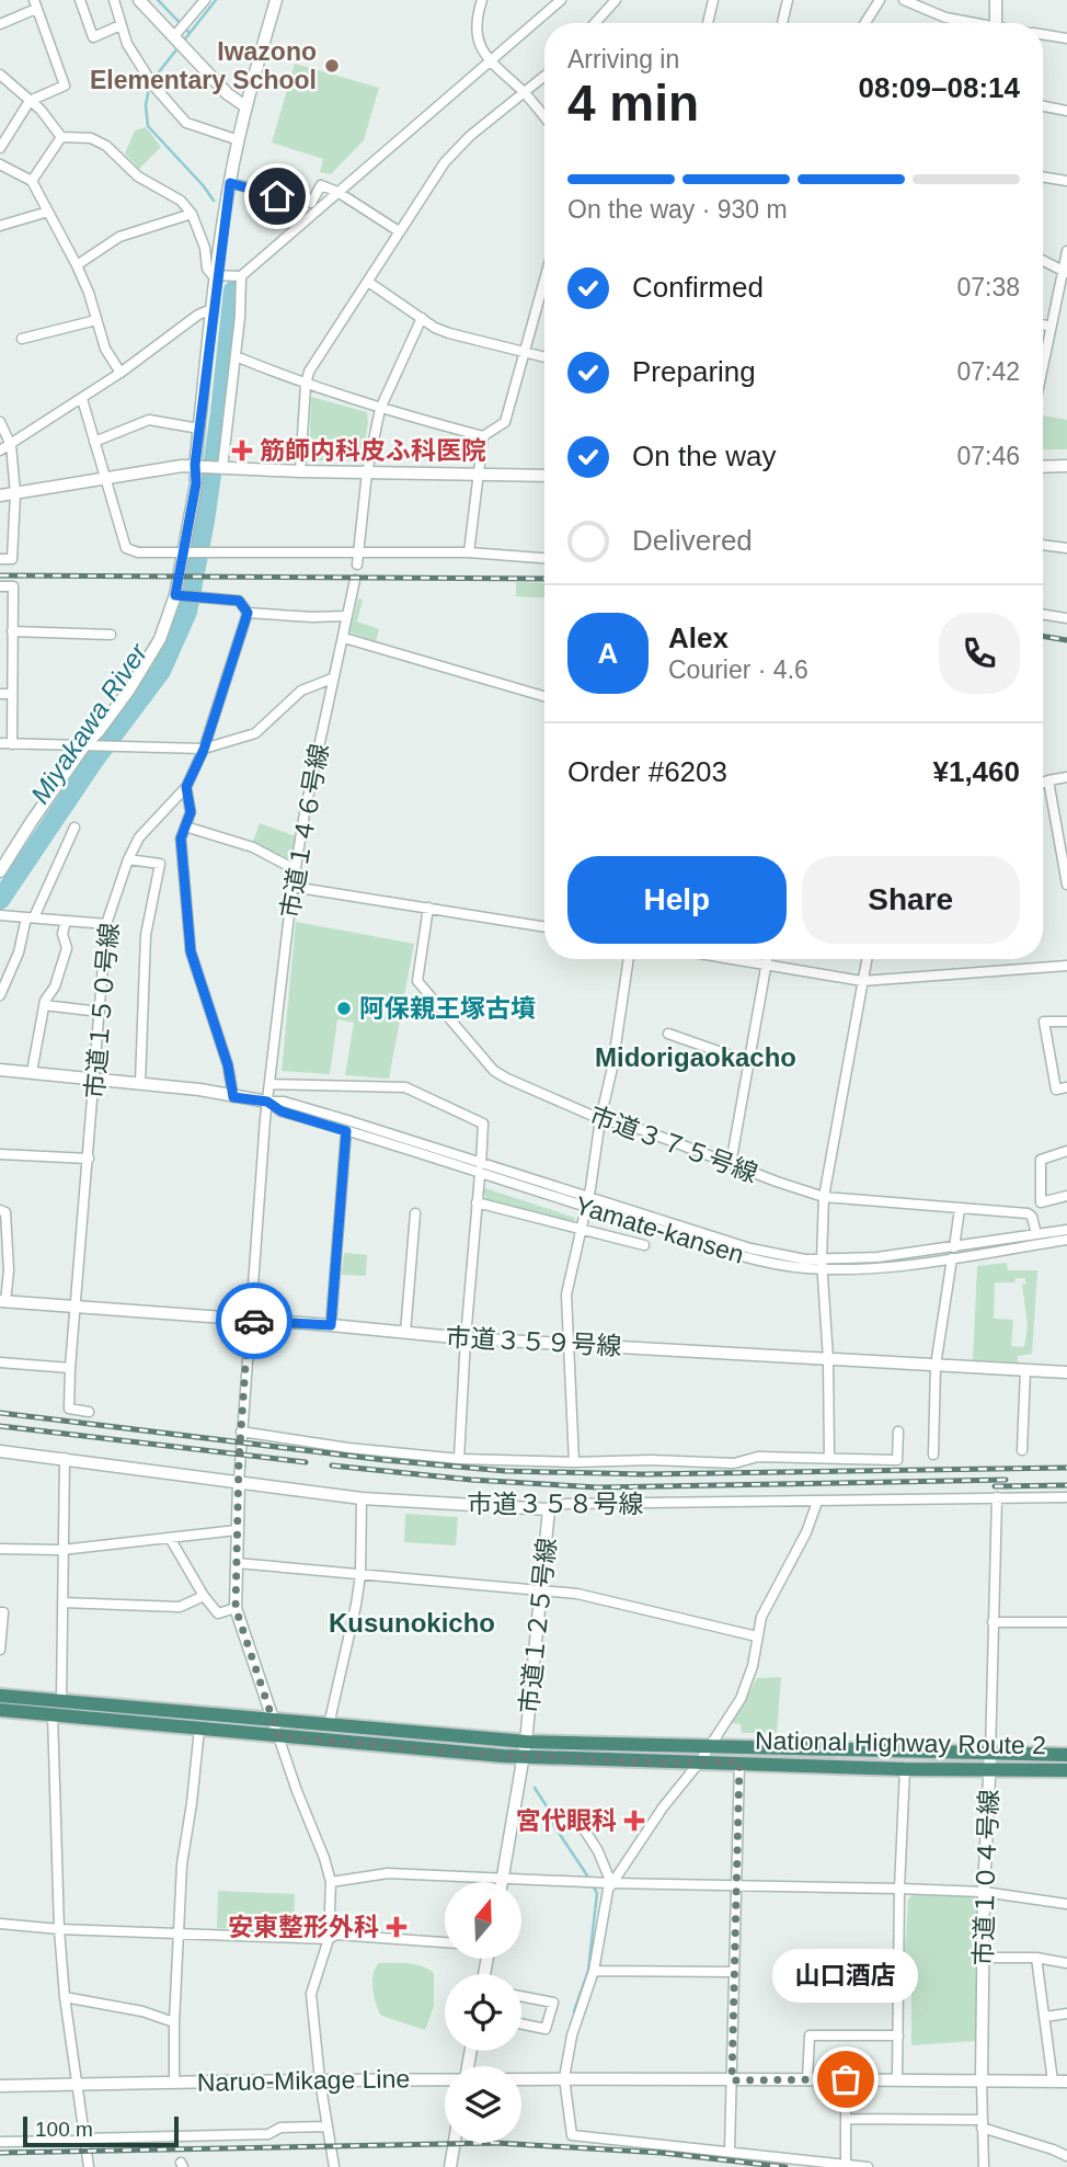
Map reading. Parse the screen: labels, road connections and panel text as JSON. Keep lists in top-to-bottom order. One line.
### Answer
{"streets":{"highway":["National Highway Route 2"],"street":["市道１４６号線","市道１５０号線","市道３７５号線","Yamate-kansen","市道３５９号線","市道３５８号線","市道１２５号線","市道１０４号線","Naruo-Mikage Line"]},"crossings":[["市道１４６号線","Yamate-kansen"],["市道１５０号線","Yamate-kansen"],["市道１５０号線","市道３５９号線"],["市道３７５号線","Yamate-kansen"],["市道３５８号線","市道１２５号線"],["市道３５８号線","市道１０４号線"],["市道１２５号線","National Highway Route 2"],["National Highway Route 2","市道１０４号線"],["市道１０４号線","Naruo-Mikage Line"]],"districts":["Midorigaokacho","Kusunokicho"],"water":["Miyakawa River"],"places":{"other":["Iwazono Elementary School","阿保親王塚古墳","山口酒店"],"health":["筋師内科皮ふ科医院","宮代眼科","安東整形外科"]},"scale_bar":"100 m","north":"top","page":{"heading":["4 min","Arriving in","08:09–08:14"],"panel":["Alex","Courier · 4.6","Order #6203","¥1,460"],"bar":"On the way · 930 m","list":[["Confirmed","07:38"],["Preparing","07:42"],["On the way","07:46"],"Delivered"],"round":"A","buttons":["Help","Share"],"bubble":"山口酒店","scale":"100 m"}}
